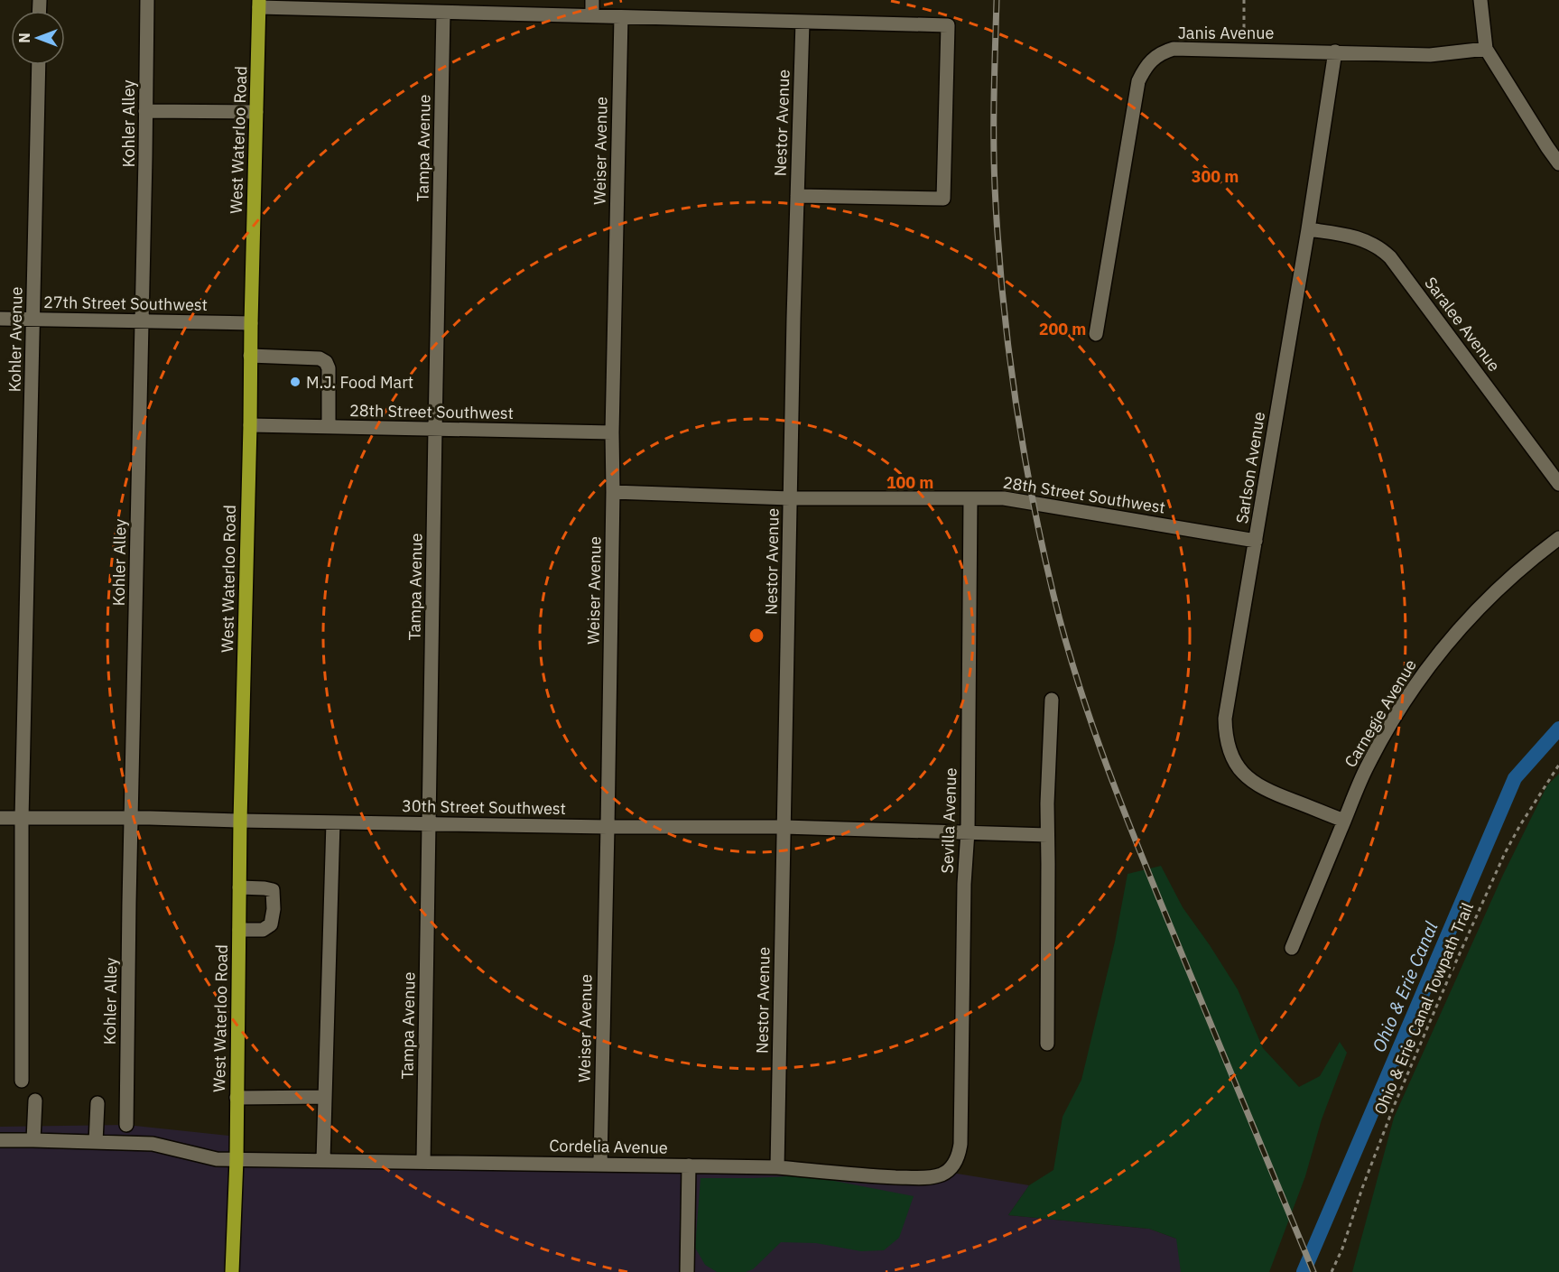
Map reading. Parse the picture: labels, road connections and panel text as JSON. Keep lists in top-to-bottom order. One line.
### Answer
{"streets":{"main road":["West Waterloo Road"],"street":["Janis Avenue","Nestor Avenue","Kohler Alley","Tampa Avenue","Weiser Avenue","27th Street Southwest","Saralee Avenue","Kohler Avenue","28th Street Southwest","Sarlson Avenue","Carnegie Avenue","30th Street Southwest","Sevilla Avenue","Cordelia Avenue"],"path":["Ohio & Erie Canal Towpath Trail"]},"crossings":[["Janis Avenue","Sarlson Avenue"],["Nestor Avenue","28th Street Southwest"],["Nestor Avenue","30th Street Southwest"],["Nestor Avenue","Cordelia Avenue"],["Kohler Alley","27th Street Southwest"],["Kohler Alley","30th Street Southwest"],["West Waterloo Road","27th Street Southwest"],["West Waterloo Road","28th Street Southwest"],["West Waterloo Road","30th Street Southwest"],["West Waterloo Road","Cordelia Avenue"],["Tampa Avenue","28th Street Southwest"],["Tampa Avenue","30th Street Southwest"],["Tampa Avenue","Cordelia Avenue"],["Weiser Avenue","28th Street Southwest"],["Weiser Avenue","30th Street Southwest"],["Weiser Avenue","Cordelia Avenue"],["27th Street Southwest","Kohler Avenue"],["Saralee Avenue","Sarlson Avenue"],["Kohler Avenue","30th Street Southwest"],["28th Street Southwest","Sarlson Avenue"],["28th Street Southwest","Sevilla Avenue"],["Sarlson Avenue","Carnegie Avenue"],["30th Street Southwest","Sevilla Avenue"],["Sevilla Avenue","Cordelia Avenue"]],"water":["Ohio & Erie Canal"],"places":["M.J. Food Mart"],"north":"left","rings":["300 m","200 m","100 m"]}
